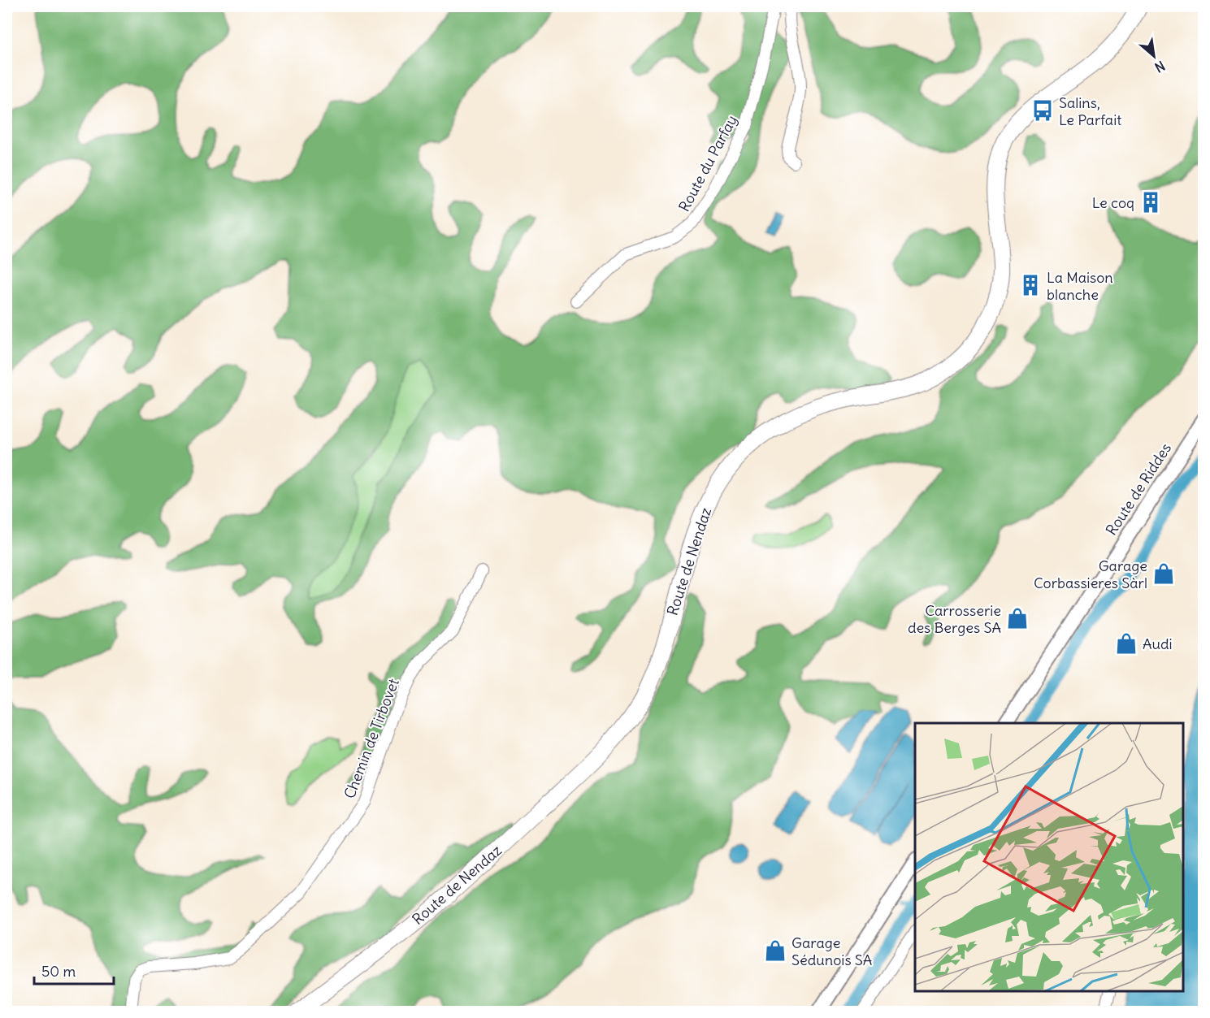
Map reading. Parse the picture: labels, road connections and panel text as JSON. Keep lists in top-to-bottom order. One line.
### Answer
{"streets":{"main road":["Route de Nendaz"],"street":["Route du Parfay","Route de Riddes","Chemin de Tirbovet"]},"places":{"bus stop":["Salins, Le Parfait"],"building":["Le coq","La Maison blanche"],"shop":["Garage Corbassieres Sàrl","Carrosserie des Berges SA","Audi","Garage Sédunois SA"]},"scale_bar":"50 m","north":"bottom right"}
